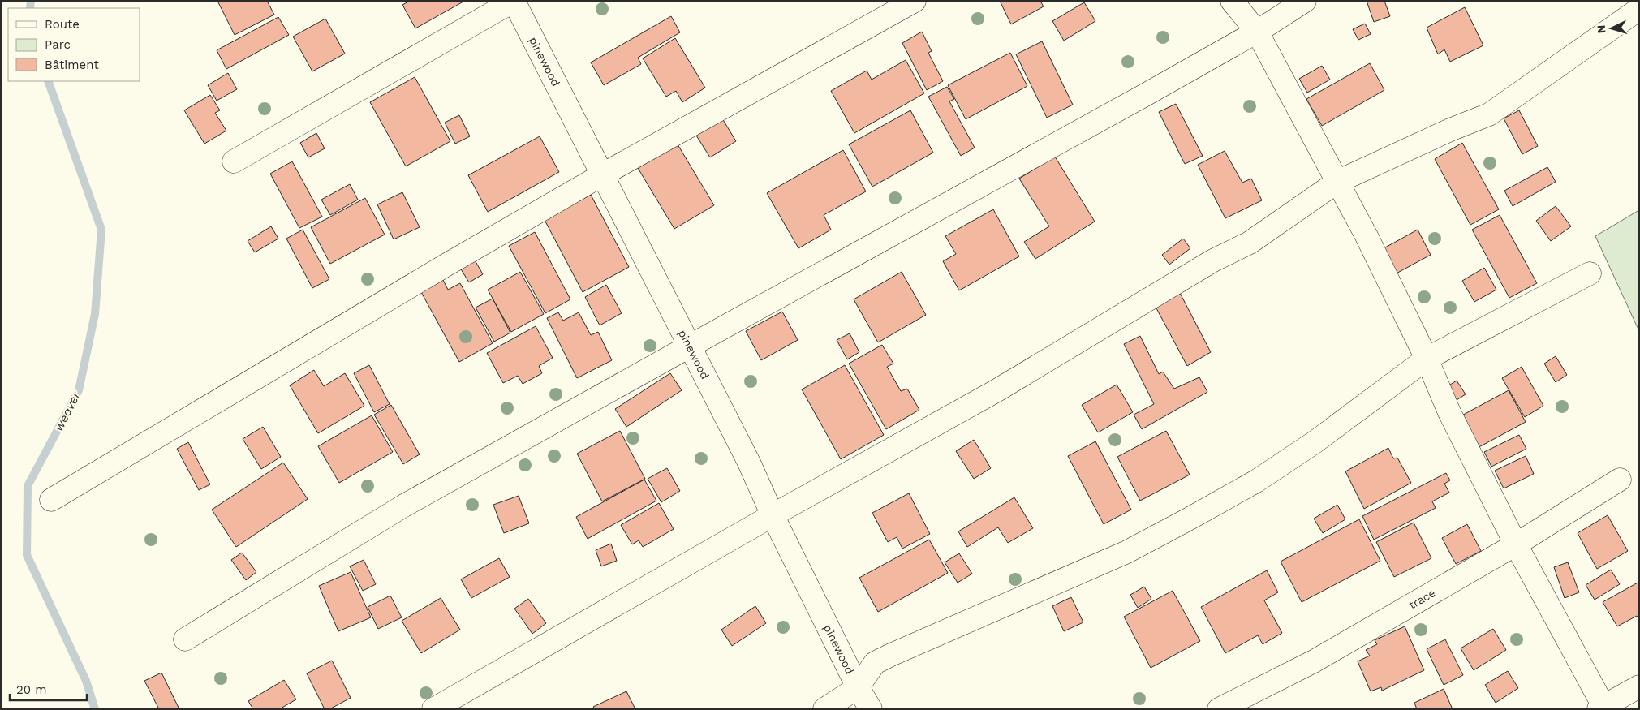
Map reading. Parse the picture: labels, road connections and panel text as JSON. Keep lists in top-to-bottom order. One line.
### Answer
{"streets":{"street":["pinewood","trace"]},"water":["weaver"],"legend":["Route","Parc","Bâtiment"],"scale_bar":"20 m","north":"left"}
